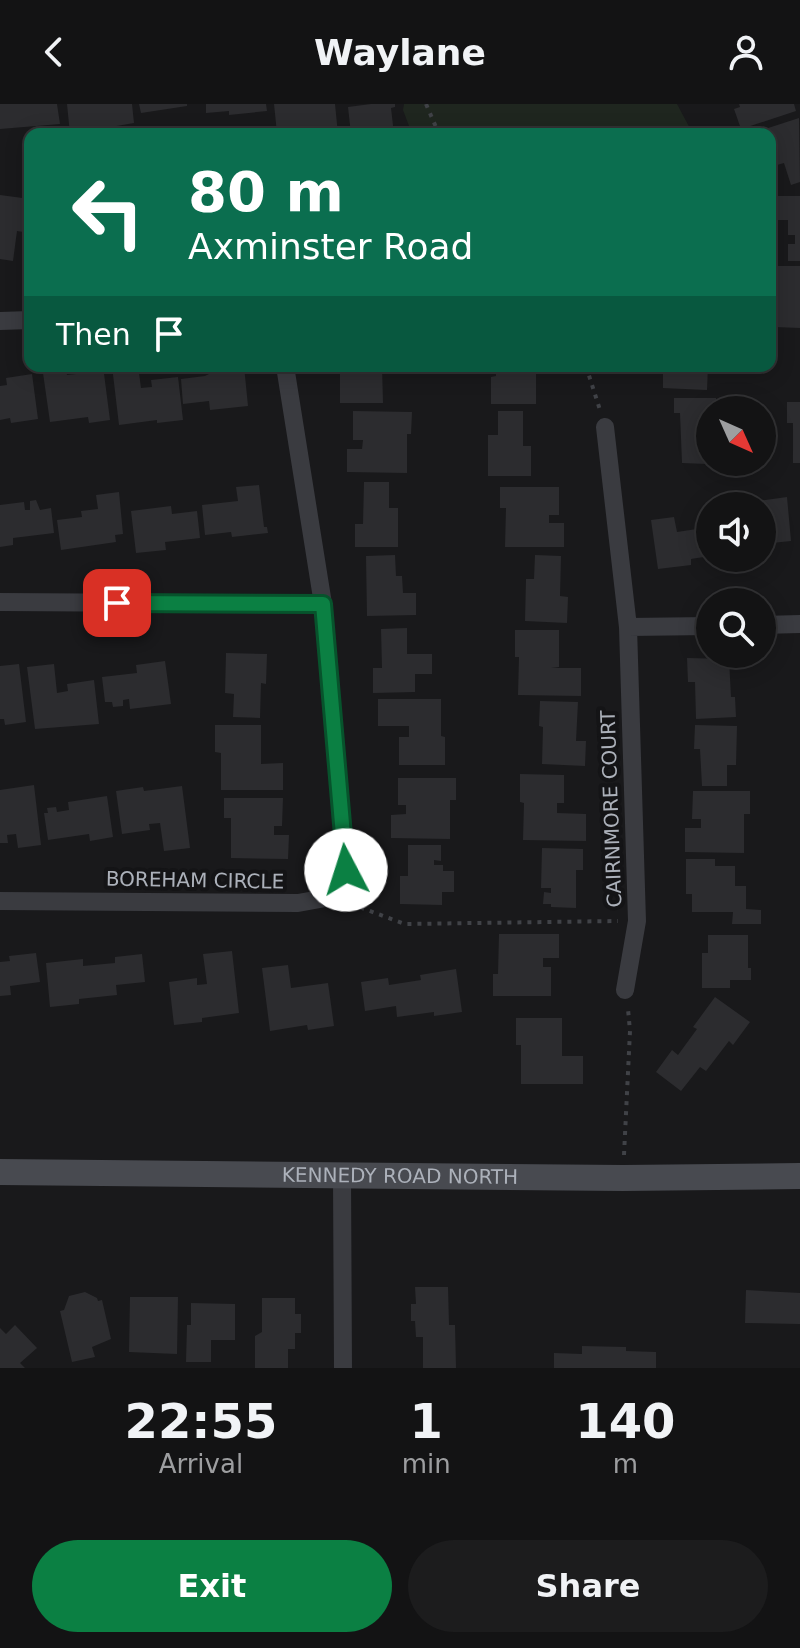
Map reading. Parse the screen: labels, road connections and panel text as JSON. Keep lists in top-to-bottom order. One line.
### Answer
{"streets":{"main road":["KENNEDY ROAD NORTH"],"street":["CAIRNMORE COURT","BOREHAM CIRCLE"]},"north":"bottom right","page":{"header":"Waylane","turn":["80 m","Axminster Road"],"then":"Then","eta":["22:55","Arrival","1","min","140","m"],"buttons":["Exit","Share"]}}
